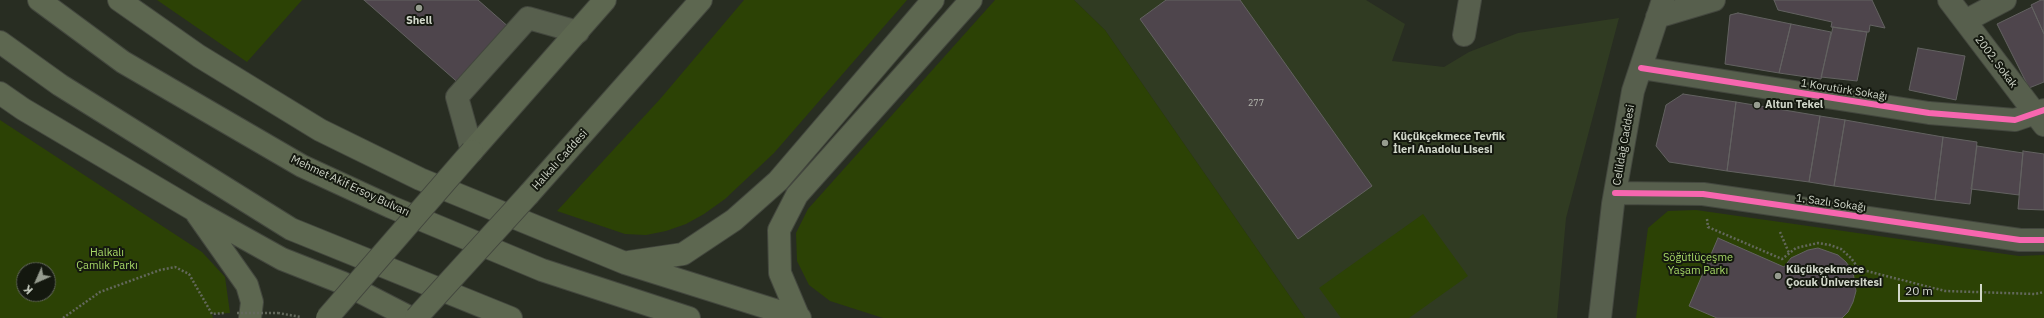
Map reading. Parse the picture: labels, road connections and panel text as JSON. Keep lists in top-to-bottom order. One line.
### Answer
{"streets":{"main road":["Halkalı Caddesi","Mehmet Akif Ersoy Bulvarı"],"street":["2002. Sokak","1 Korutürk Sokağı","Celildağ Caddesi","1. Sazlı Sokağı"]},"crossings":[["2002. Sokak","1 Korutürk Sokağı"],["1 Korutürk Sokağı","Celildağ Caddesi"],["Celildağ Caddesi","1. Sazlı Sokağı"]],"parks":["Halkalı Çamlık Parkı","Söğütlüçeşme Yaşam Parkı"],"places":["Shell","Altun Tekel","Küçükçekmece Tevfik İleri Anadolu Lisesi","Küçükçekmece Çocuk Üniversitesi"],"house_numbers":["277"],"scale_bar":"20 m","north":"bottom left"}
